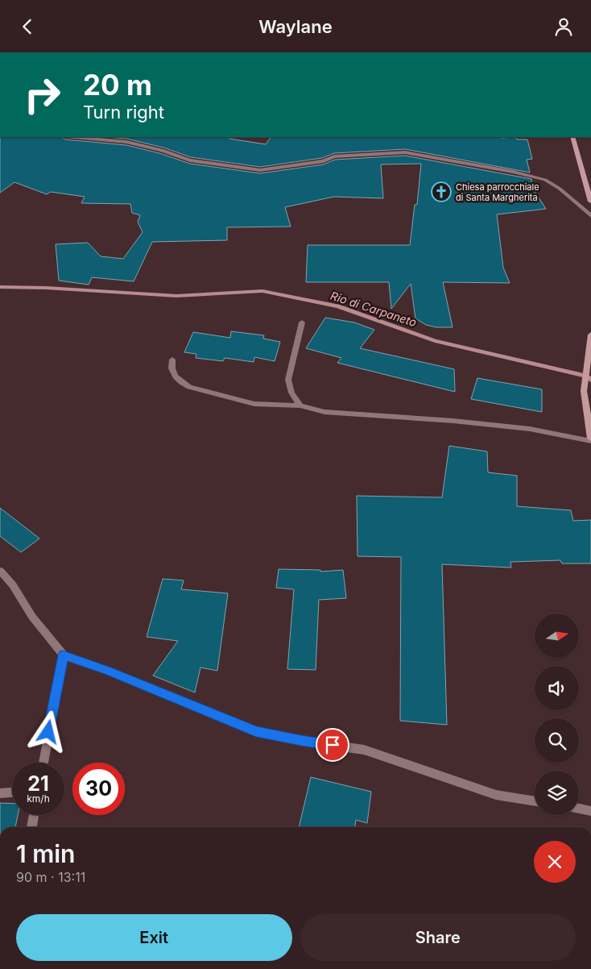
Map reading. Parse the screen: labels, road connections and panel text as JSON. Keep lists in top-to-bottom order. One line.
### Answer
{"water":["Rio di Carpaneto"],"places":{"church":["Chiesa parrocchiale di Santa Margherita"]},"north":"right","page":{"header":"Waylane","turn":["20 m","Turn right"],"speed":"21 km/h","limit":"30","heading":["1 min","90 m · 13:11"],"buttons":["Exit","Share"]}}
